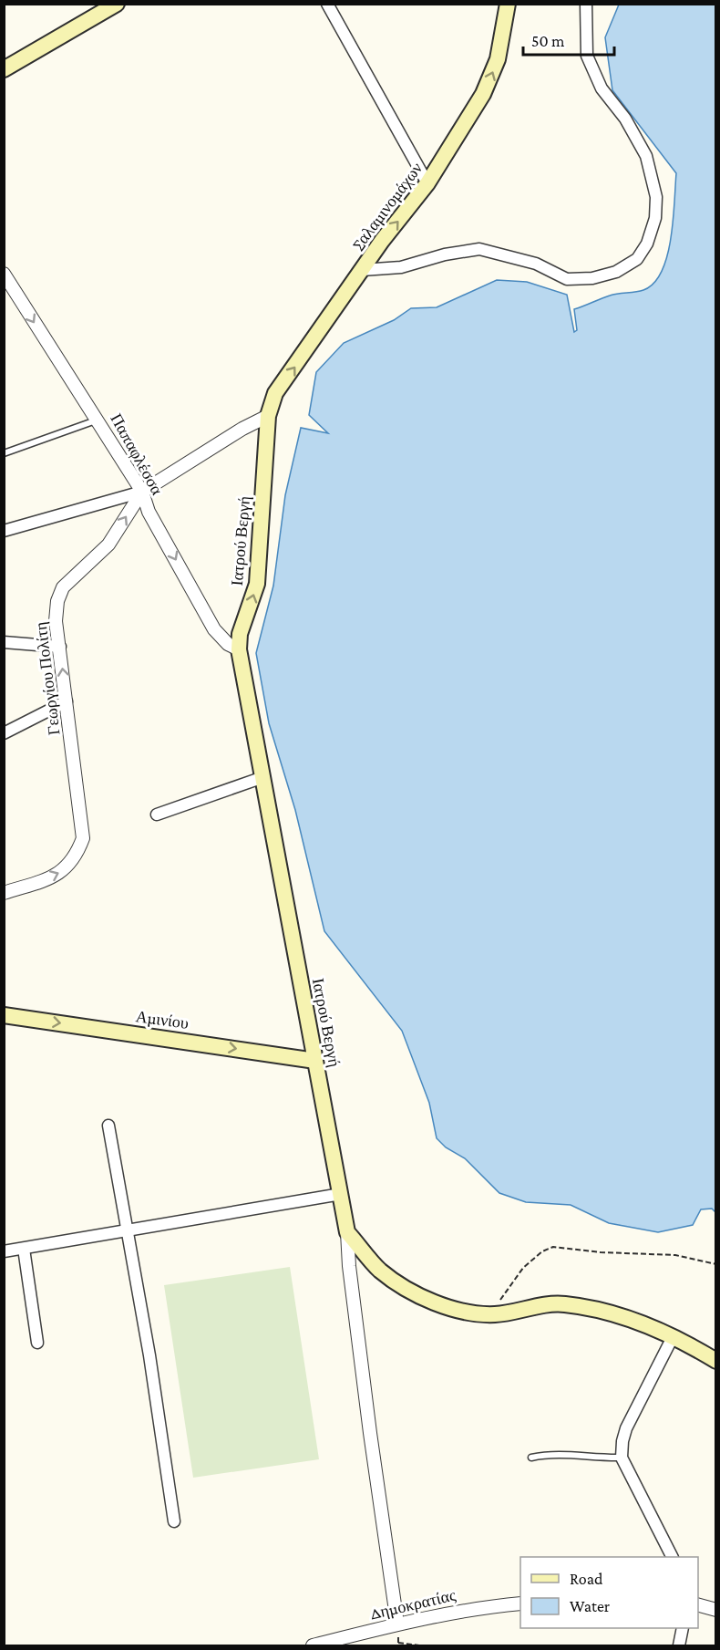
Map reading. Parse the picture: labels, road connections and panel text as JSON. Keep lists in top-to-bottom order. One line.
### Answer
{"streets":{"main road":["Σαλαμινομάχων","Ιατρού Βεργή","Αμινίου"],"street":["Παπαφλέσσα","Γεωργίου Πολίτη","Δημοκρατίας"]},"crossings":[["Σαλαμινομάχων","Ιατρού Βεργή"],["Σαλαμινομάχων","Γεωργίου Πολίτη"],["Παπαφλέσσα","Ιατρού Βεργή"],["Παπαφλέσσα","Γεωργίου Πολίτη"],["Ιατρού Βεργή","Γεωργίου Πολίτη"],["Ιατρού Βεργή","Αμινίου"]],"one_way":["Σαλαμινομάχων","Παπαφλέσσα","Γεωργίου Πολίτη","Αμινίου"],"legend":["Road","Water"],"scale_bar":"50 m"}
